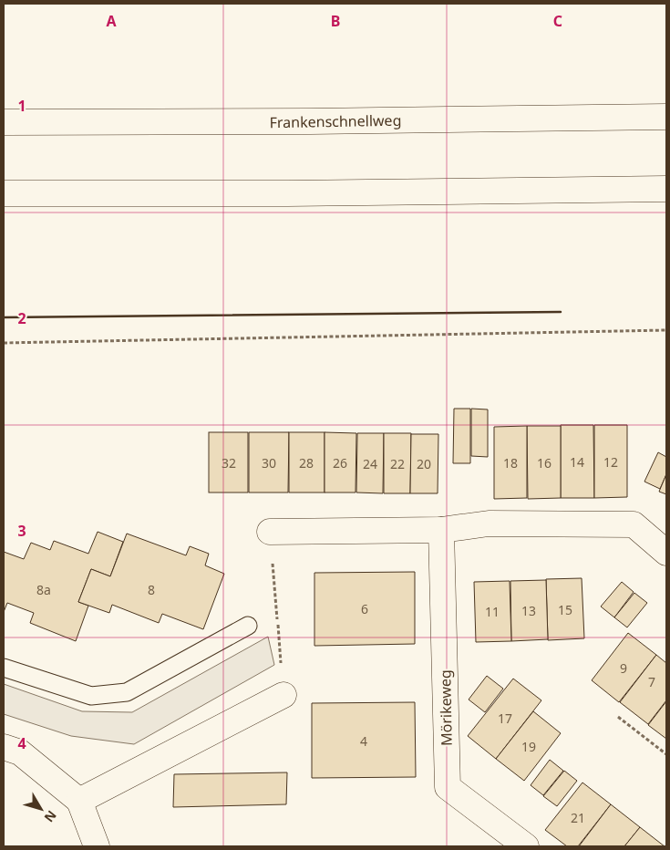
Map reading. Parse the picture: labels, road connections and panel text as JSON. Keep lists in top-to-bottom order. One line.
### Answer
{"streets":{"main road":["Frankenschnellweg","Mörikeweg"]},"house_numbers":["14","12","32","30","28","26","18","16","24","22","20","8a","8","6","15","13","11","9","7","17","4","19","21"],"north":"bottom right","grid":{"columns":["A","B","C"],"rows":["1","2","3","4"]}}
